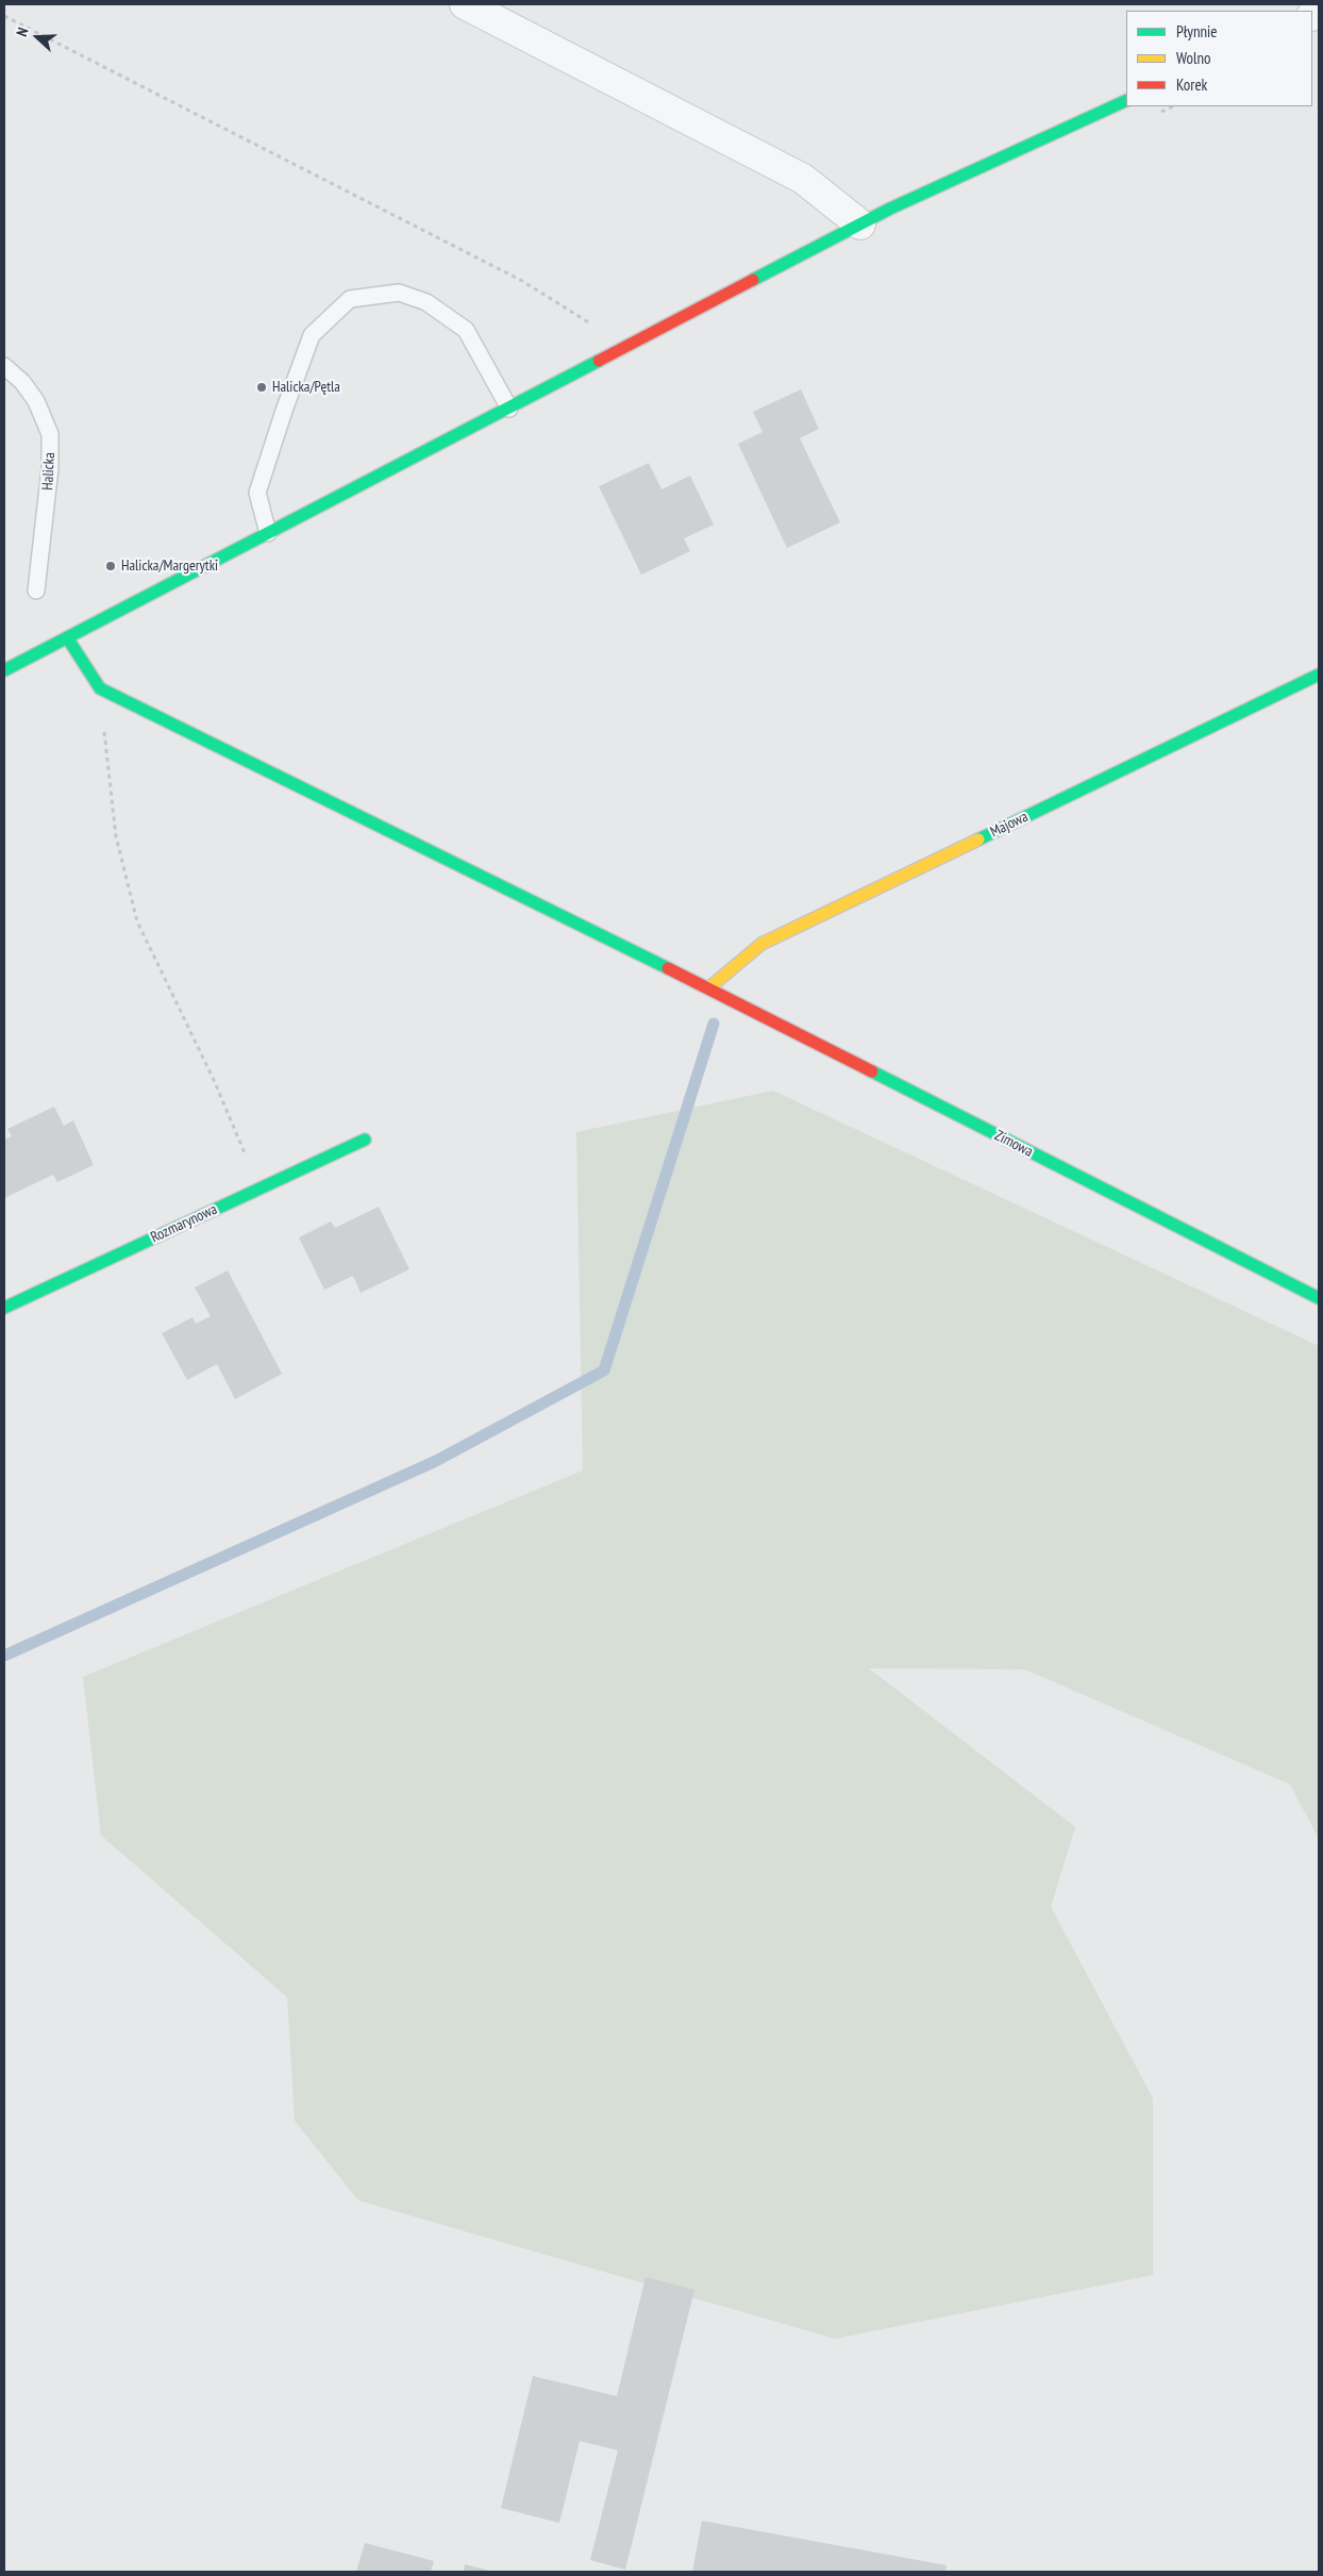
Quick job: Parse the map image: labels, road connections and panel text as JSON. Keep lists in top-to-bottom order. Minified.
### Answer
{"streets":{"street":["Majowa","Zimowa","Rozmarynowa"],"lane":["Halicka"]},"crossings":[["Majowa","Zimowa"]],"places":["Halicka/Pętla","Halicka/Margerytki"],"legend":["Płynnie","Wolno","Korek"],"north":"left"}
